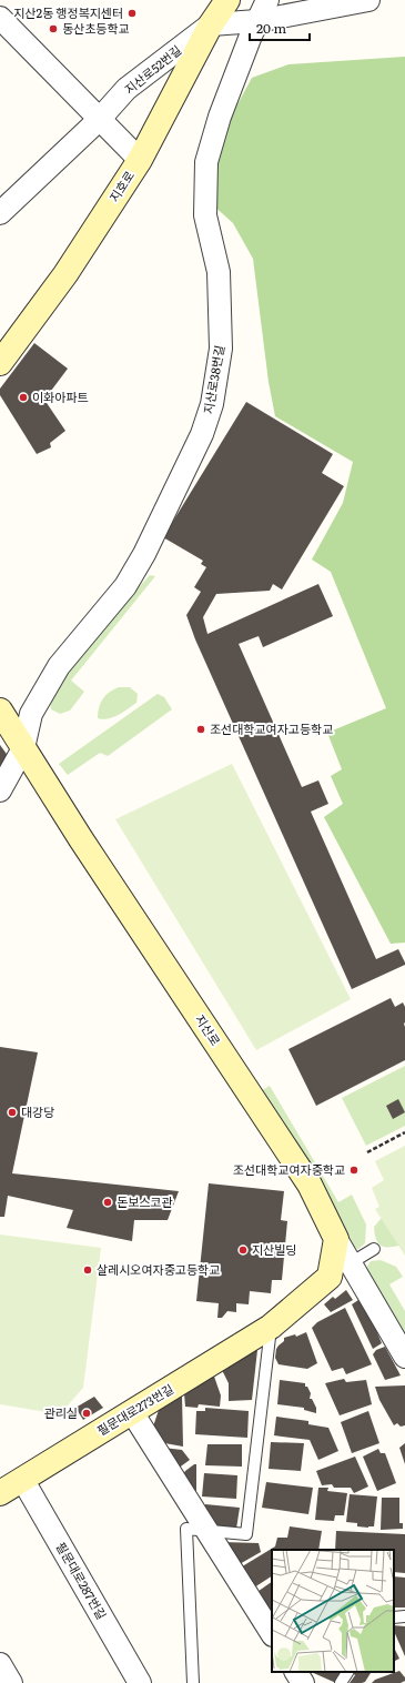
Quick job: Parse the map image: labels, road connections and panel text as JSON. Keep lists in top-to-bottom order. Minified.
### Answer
{"streets":{"street":["지산로52번길","지호로","지산로38번길","지산로","필문대로273번길","필문대로287번길"]},"crossings":[["지산로52번길","지호로"],["지산로38번길","지산로"],["필문대로273번길","필문대로287번길"]],"places":["지산2동 행정복지센터","동산초등학교","이화아파트","조선대학교여자고등학교","대강당","조선대학교여자중학교","돈보스코관","지산빌딩","살레시오여자중고등학교","관리실"],"scale_bar":"20 m"}
